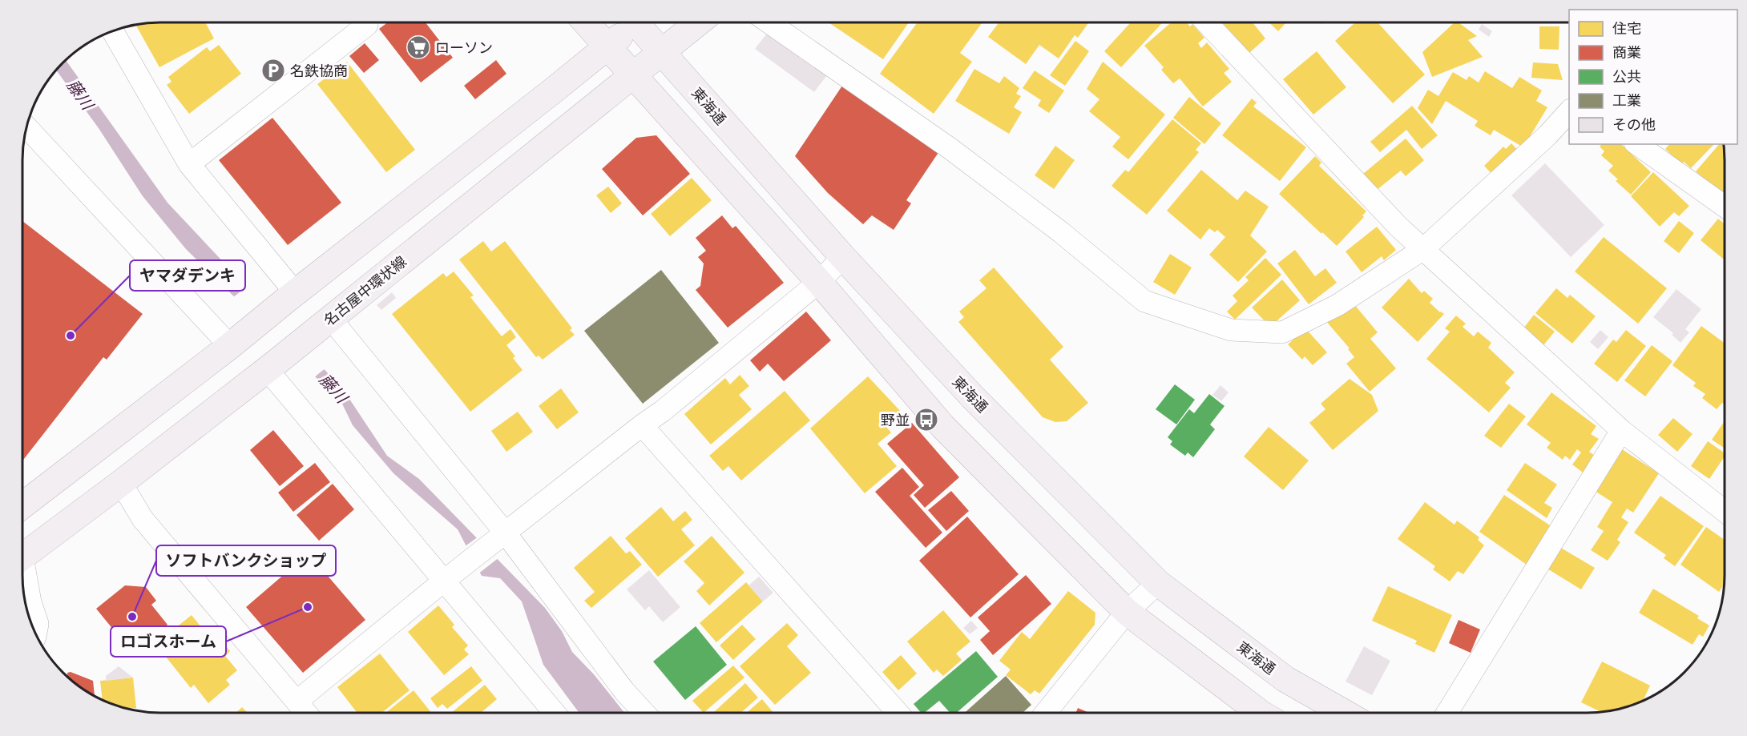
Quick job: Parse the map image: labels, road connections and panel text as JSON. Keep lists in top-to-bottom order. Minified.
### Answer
{"streets":{"main road":["東海通","名古屋中環状線"]},"crossings":[["東海通","名古屋中環状線"]],"water":["藤川"],"places":{"supermarket":["ローソン"],"parking":["名鉄協商"],"other":["ヤマダデンキ","ロゴスホーム","ソフトバンクショップ"],"bus stop":["野並"]},"legend":["住宅","商業","公共","工業","その他"]}
